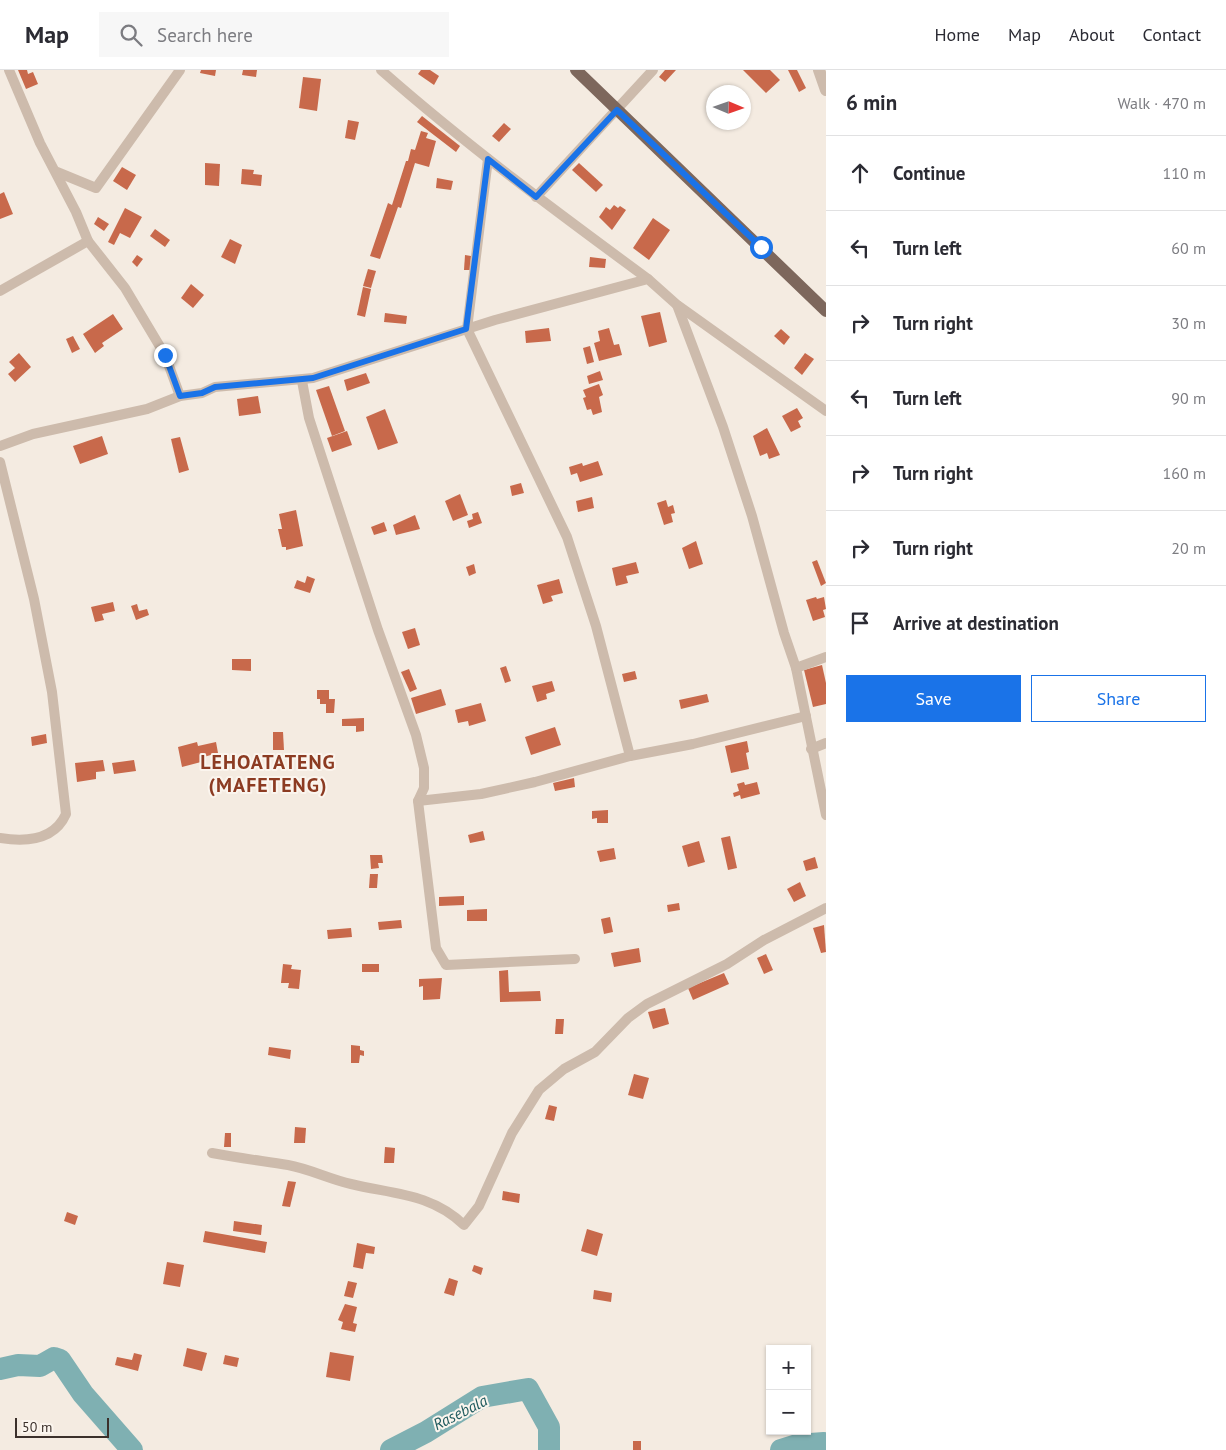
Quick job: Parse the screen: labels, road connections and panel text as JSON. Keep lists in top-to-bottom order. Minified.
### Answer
{"districts":["LEHOATATENG (MAFETENG)"],"water":["Rasebala"],"scale_bar":"50 m","north":"right","page":{"header":"Map","search":"Search here","nav":["Home","Map","About","Contact"],"heading":["6 min","Walk · 470 m"],"list":[["Continue","110 m"],["Turn left","60 m"],["Turn right","30 m"],["Turn left","90 m"],["Turn right","160 m"],["Turn right","20 m"],"Arrive at destination"],"buttons":["Save","Share"],"map_buttons":["+","−"],"scale":"50 m"}}
